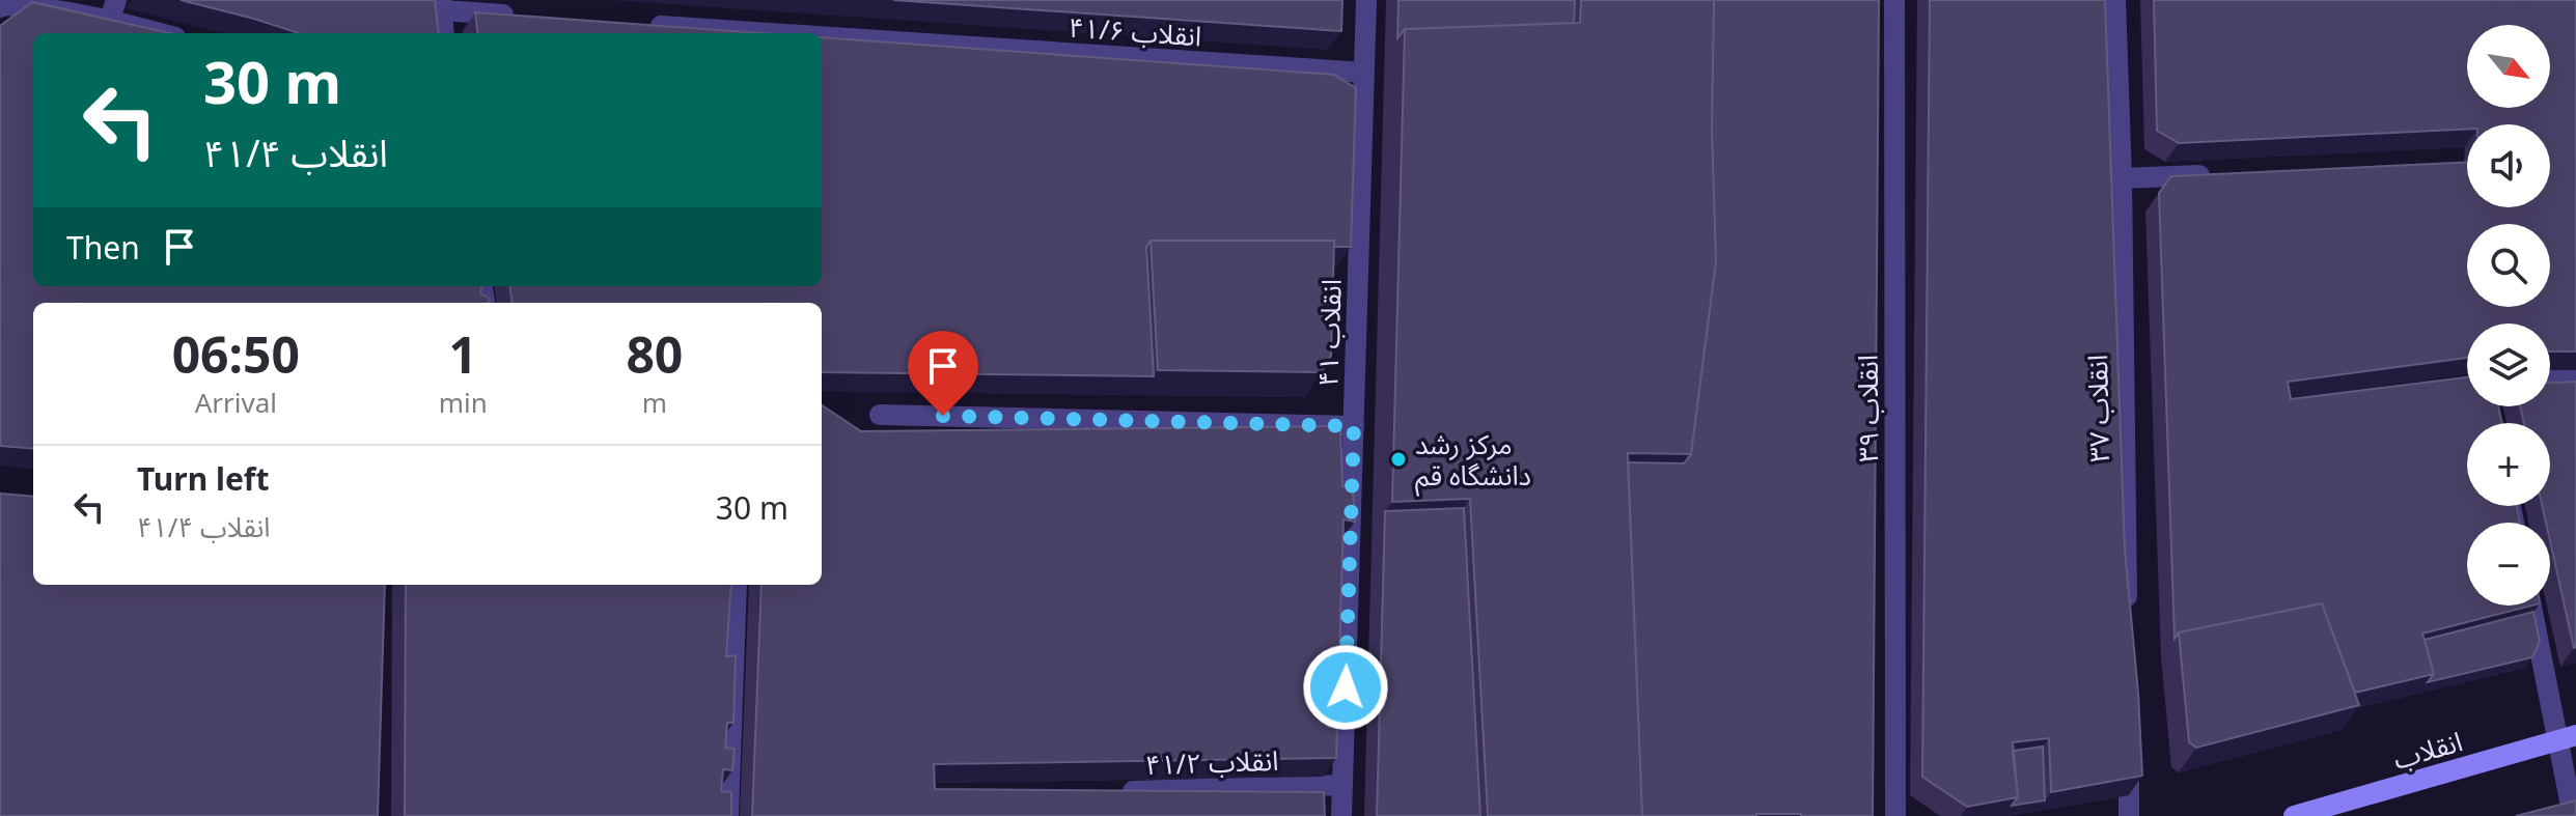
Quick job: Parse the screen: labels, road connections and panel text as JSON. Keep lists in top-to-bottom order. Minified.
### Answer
{"streets":{"main road":["انقلاب"],"street":["انقلاب ۴۱/۶","انقلاب ۴۱","انقلاب ۳۹","انقلاب ۳۷","انقلاب ۴۱/۲"]},"crossings":[["انقلاب ۴۱/۶","انقلاب ۴۱"],["انقلاب ۴۱","انقلاب ۴۱/۲"]],"places":["مرکز رشد دانشگاه قم"],"north":"bottom right","page":{"map_buttons":["+","−"],"turn":["30 m","انقلاب ۴۱/۴"],"then":"Then","eta":["06:50","Arrival","1","min","80","m"],"list":[{"name":"Turn left","note":"انقلاب ۴۱/۴","value":"30 m"}]}}
